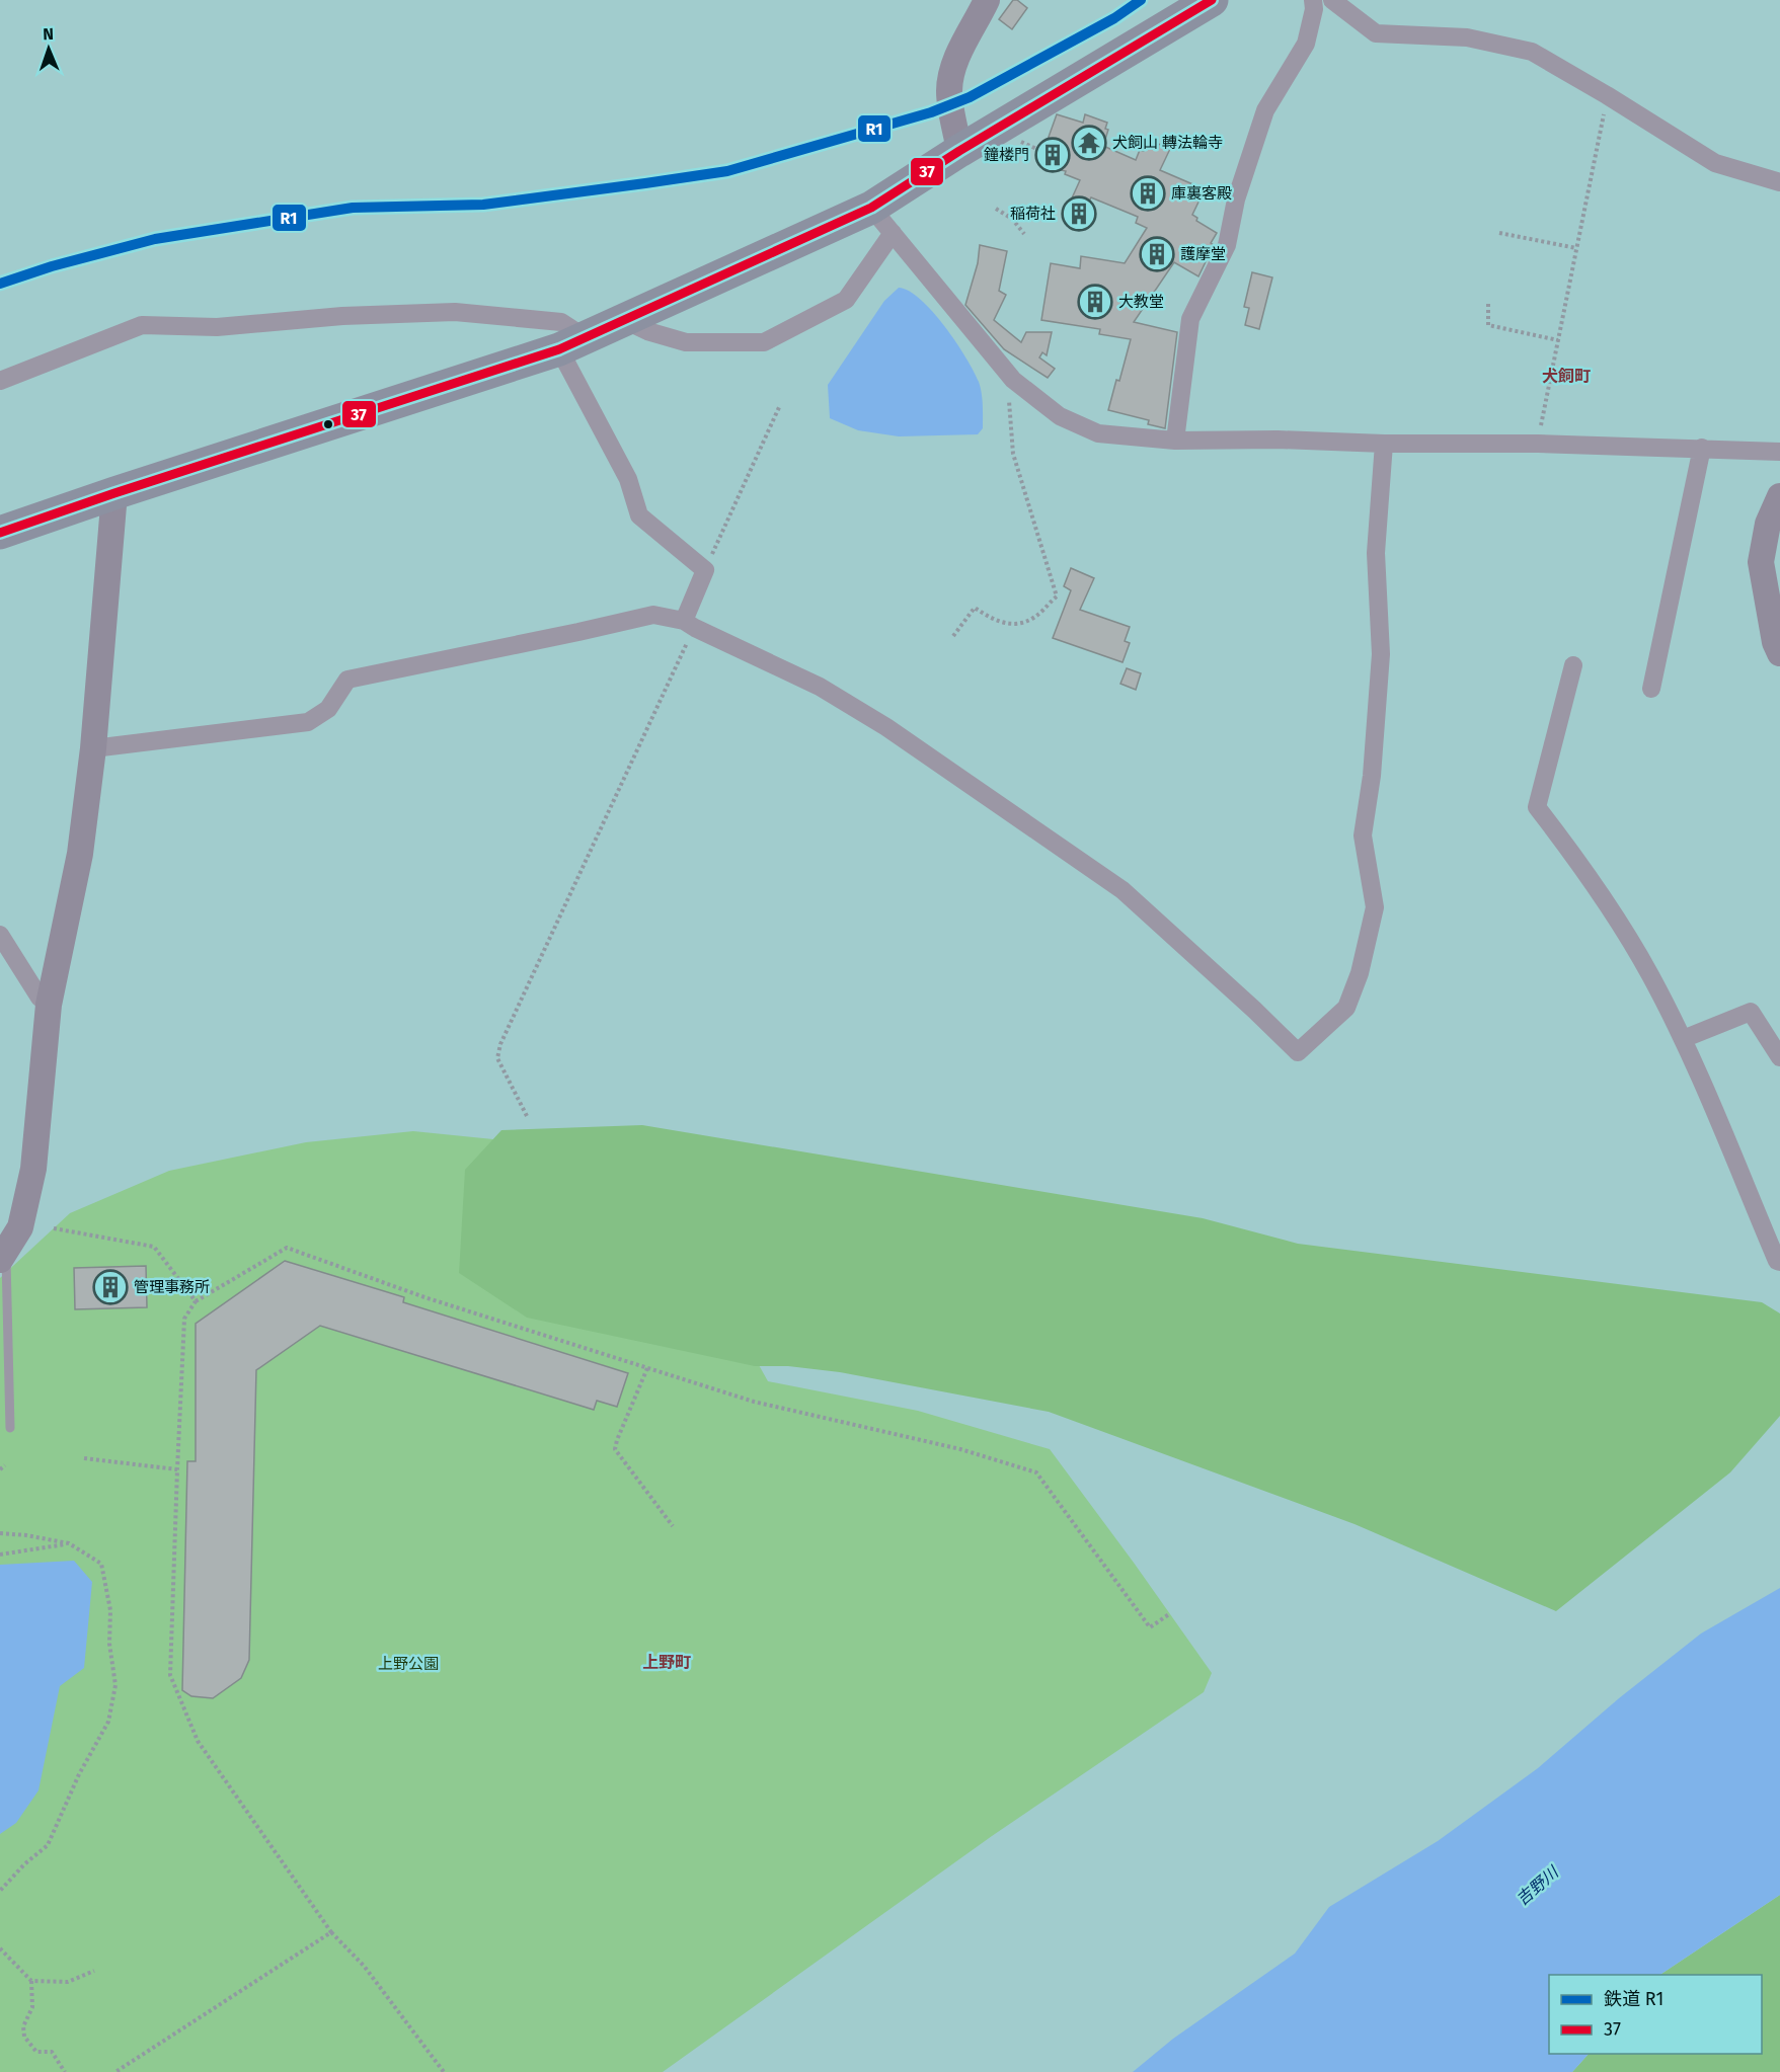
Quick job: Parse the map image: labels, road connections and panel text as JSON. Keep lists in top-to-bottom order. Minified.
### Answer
{"districts":["犬飼町","上野町"],"water":["吉野川"],"parks":["上野公園"],"places":{"temple":["犬飼山 轉法輪寺"],"building":["鐘楼門","庫裏客殿","稲荷社","護摩堂","大教堂","管理事務所"]},"lines":["rail line R1","transit line 37"],"legend":["鉄道 R1","37"],"north":"top"}
